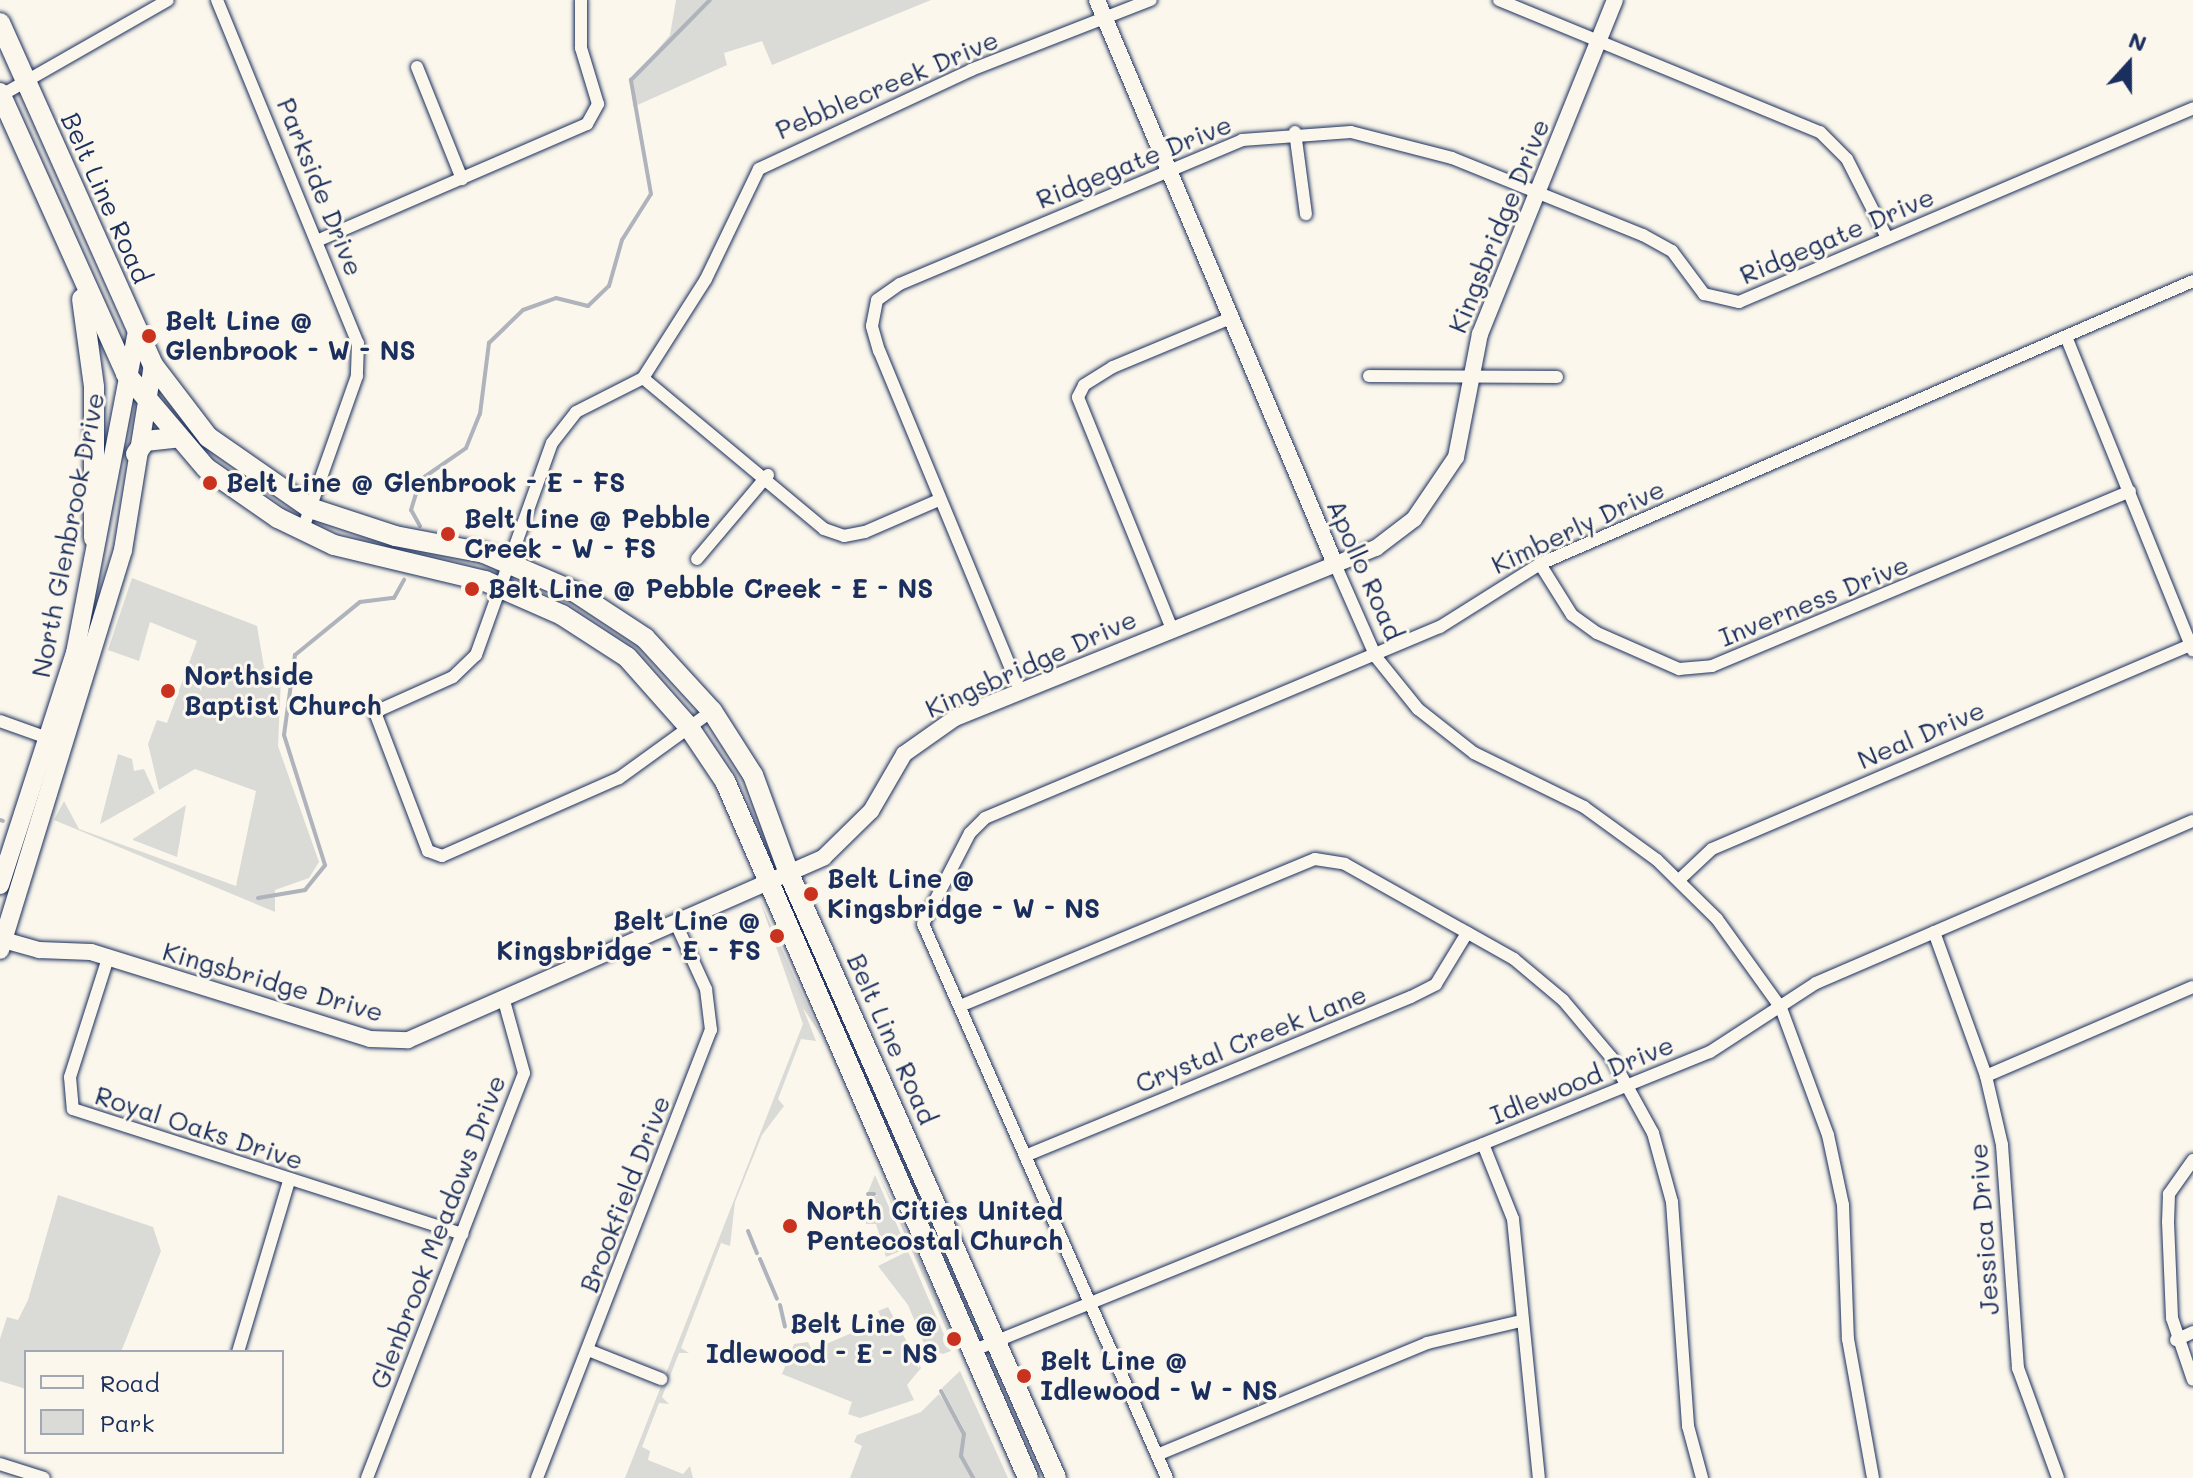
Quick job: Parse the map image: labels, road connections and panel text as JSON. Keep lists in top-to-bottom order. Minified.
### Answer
{"streets":{"main road":["Belt Line Road","North Glenbrook Drive"],"street":["Pebblecreek Drive","Ridgegate Drive","Parkside Drive","Kingsbridge Drive","Kimberly Drive","Apollo Road","Inverness Drive","Neal Drive","Crystal Creek Lane","Idlewood Drive","Royal Oaks Drive","Brookfield Drive","Jessica Drive","Glenbrook Meadows Drive"]},"crossings":[["Pebblecreek Drive","Belt Line Road"],["Pebblecreek Drive","Apollo Road"],["Ridgegate Drive","Kingsbridge Drive"],["Ridgegate Drive","Apollo Road"],["Parkside Drive","Belt Line Road"],["Belt Line Road","Kingsbridge Drive"],["Belt Line Road","North Glenbrook Drive"],["Belt Line Road","Idlewood Drive"],["Kingsbridge Drive","North Glenbrook Drive"],["Kingsbridge Drive","Apollo Road"],["Kingsbridge Drive","Royal Oaks Drive"],["Kingsbridge Drive","Brookfield Drive"],["Kingsbridge Drive","Glenbrook Meadows Drive"],["Kimberly Drive","Apollo Road"],["Kimberly Drive","Inverness Drive"],["Apollo Road","Neal Drive"],["Apollo Road","Idlewood Drive"],["Idlewood Drive","Jessica Drive"],["Royal Oaks Drive","Glenbrook Meadows Drive"]],"places":["Belt Line @ Glenbrook - W - NS","Belt Line @ Glenbrook - E - FS","Belt Line @ Pebble Creek - W - FS","Belt Line @ Pebble Creek - E - NS","Northside Baptist Church","Belt Line @ Kingsbridge - W - NS","Belt Line @ Kingsbridge - E - FS","North Cities United Pentecostal Church","Belt Line @ Idlewood - E - NS","Belt Line @ Idlewood - W - NS"],"legend":["Road","Park"],"north":"top"}
